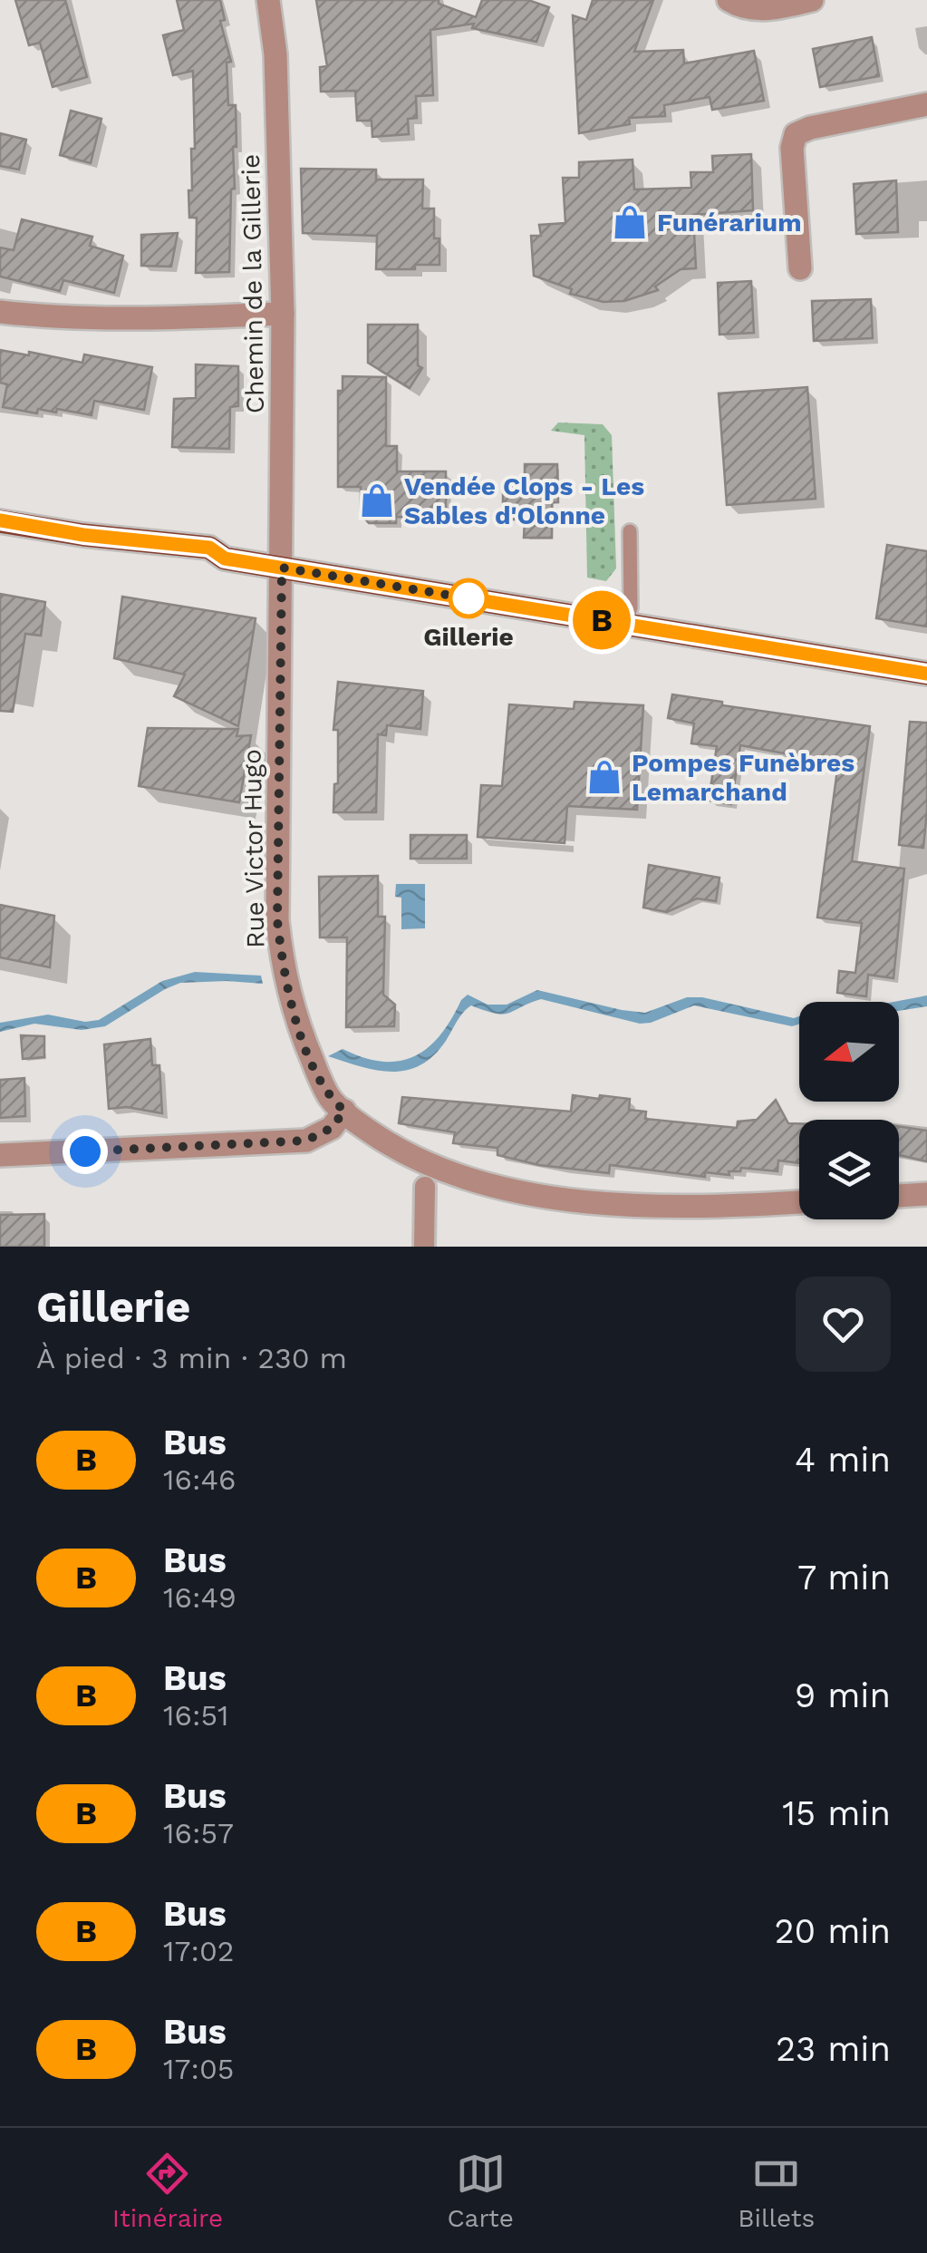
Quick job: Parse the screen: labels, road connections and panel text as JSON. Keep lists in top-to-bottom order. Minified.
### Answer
{"streets":{"street":["Chemin de la Gillerie","Rue Victor Hugo"]},"crossings":[["Chemin de la Gillerie","Rue Victor Hugo"]],"places":{"shop":["Funérarium","Vendée Clops - Les Sables d'Olonne","Pompes Funèbres Lemarchand"],"other":["Gillerie"]},"lines":["bus line B"],"north":"left","page":{"on_map":"B","heading":["Gillerie","À pied · 3 min · 230 m"],"list":[{"mark":"B","name":"Bus","note":"16:46","value":"4 min"},{"mark":"B","name":"Bus","note":"16:49","value":"7 min"},{"mark":"B","name":"Bus","note":"16:51","value":"9 min"},{"mark":"B","name":"Bus","note":"16:57","value":"15 min"},{"mark":"B","name":"Bus","note":"17:02","value":"20 min"},{"mark":"B","name":"Bus","note":"17:05","value":"23 min"}],"tabs":["Itinéraire","Carte","Billets"]}}
